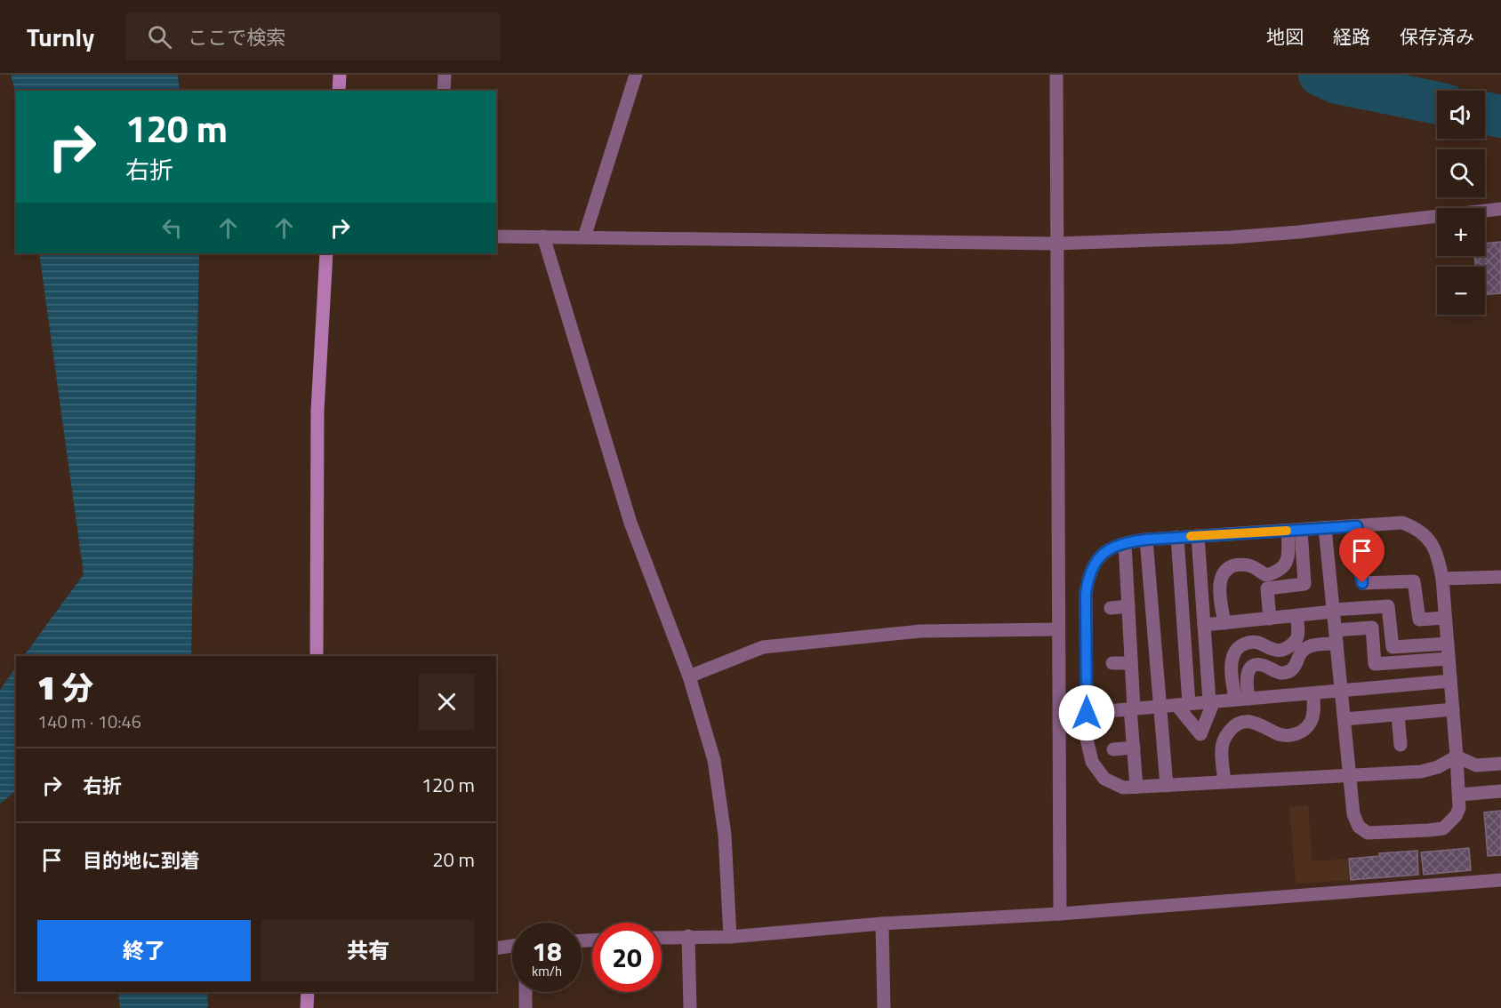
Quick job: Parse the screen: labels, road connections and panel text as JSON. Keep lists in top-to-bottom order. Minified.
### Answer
{"page":{"header":"Turnly","search":"ここで検索","nav":["地図","経路","保存済み"],"map_buttons":["+","−"],"turn":["120 m","右折"],"heading":["1 分","140 m · 10:46"],"list":[{"name":"右折","value":"120 m"},{"name":"目的地に到着","value":"20 m"}],"buttons":["終了","共有"],"speed":"18 km/h","limit":"20"}}
